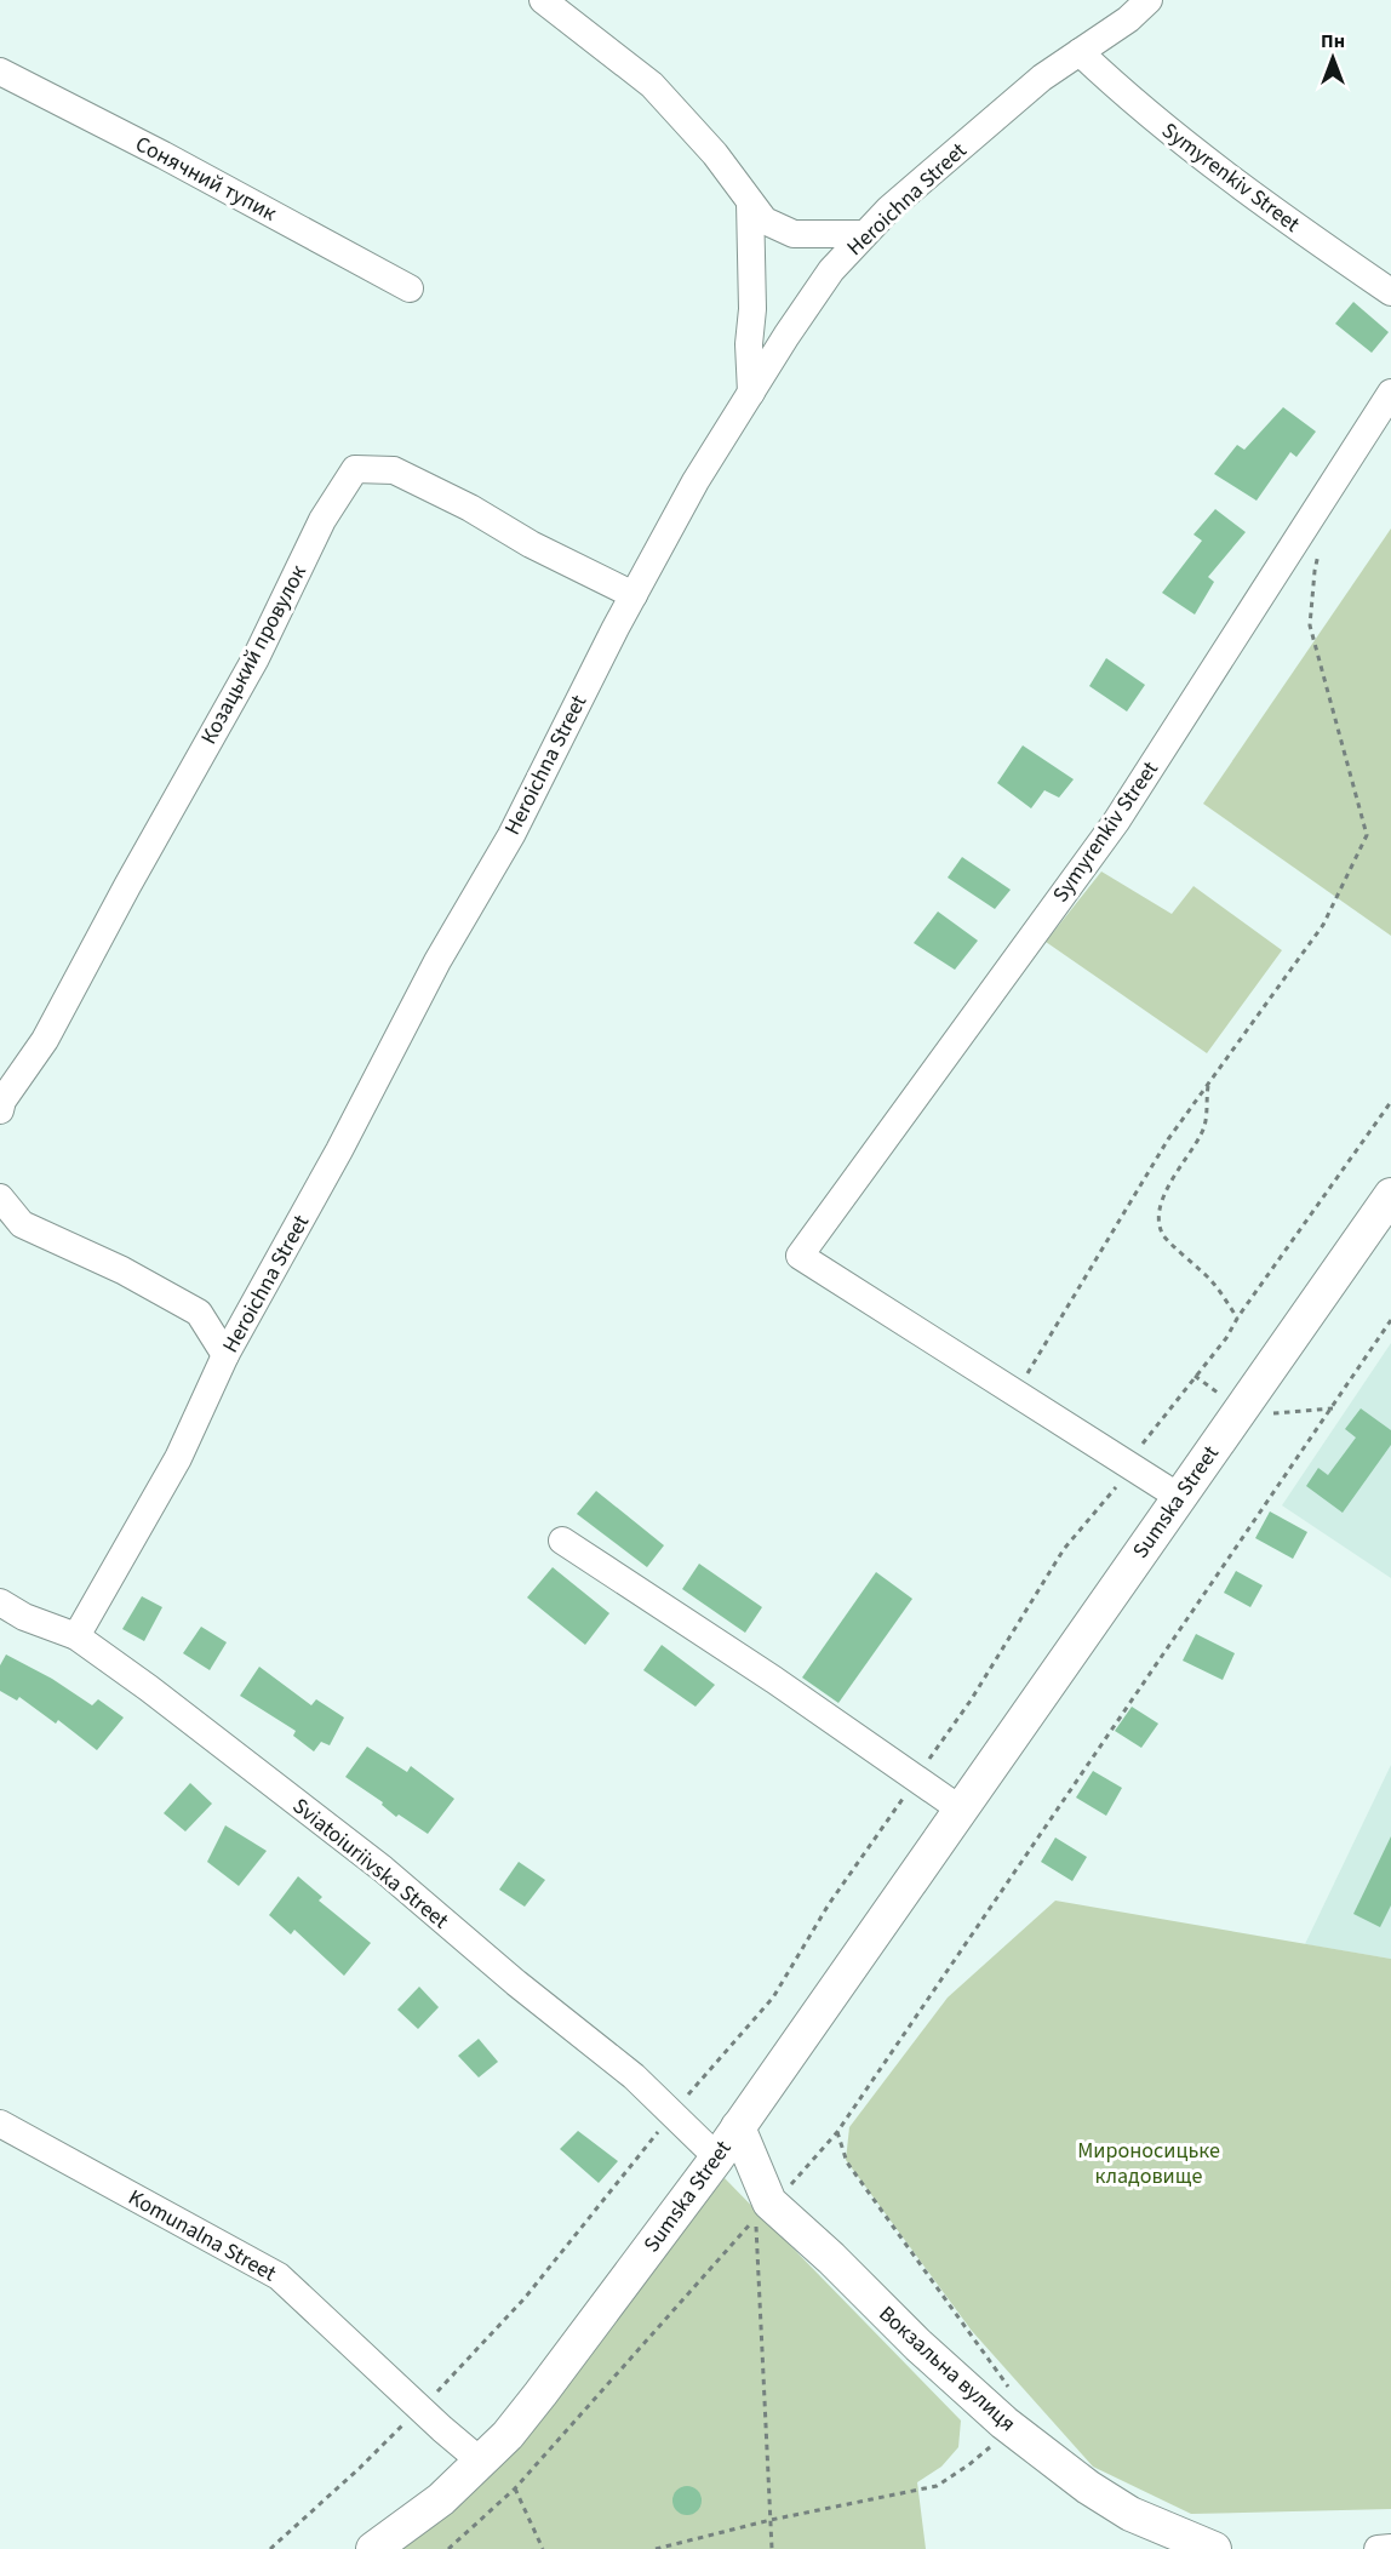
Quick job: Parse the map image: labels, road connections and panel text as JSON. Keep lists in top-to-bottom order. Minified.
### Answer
{"streets":{"main road":["Sumska Street","Вокзальна вулиця"],"street":["Symyrenkiv Street","Сонячний тупик","Heroichna Street","Козацький провулок","Sviatoiuriivska Street","Komunalna Street"]},"crossings":[["Symyrenkiv Street","Heroichna Street"],["Heroichna Street","Козацький провулок"],["Heroichna Street","Sviatoiuriivska Street"],["Sumska Street","Sviatoiuriivska Street"],["Sumska Street","Komunalna Street"],["Sumska Street","Вокзальна вулиця"]],"parks":["Мироносицьке кладовище"],"north":"top"}
